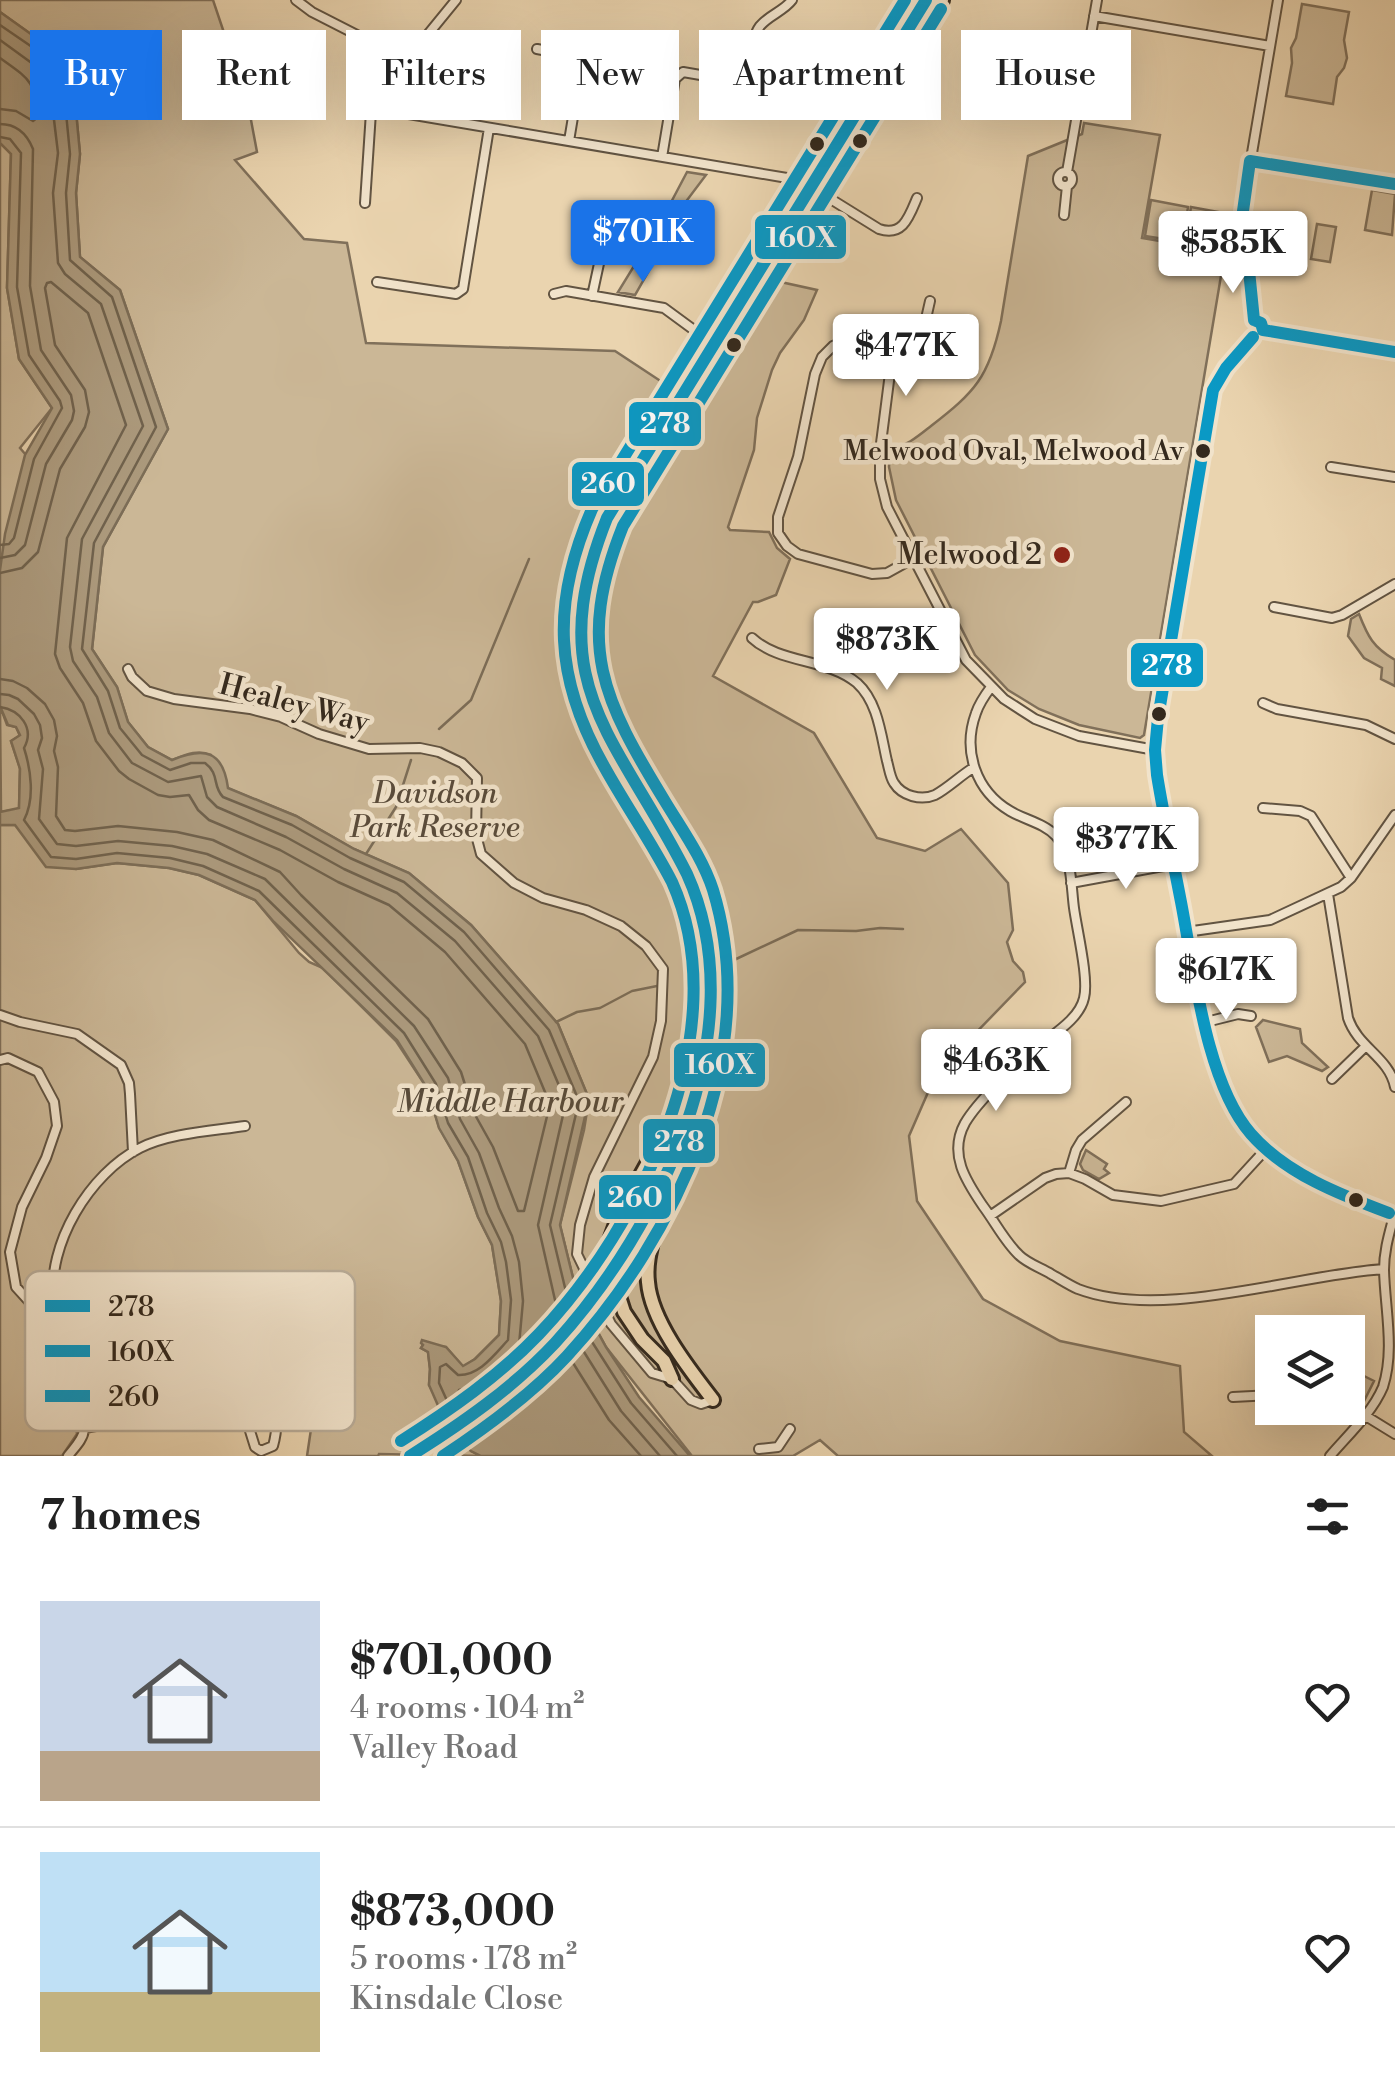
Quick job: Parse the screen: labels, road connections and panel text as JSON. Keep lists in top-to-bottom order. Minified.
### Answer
{"streets":{"street":["Healey Way"]},"water":["Middle Harbour"],"parks":["Davidson Park Reserve"],"places":["Melwood Oval, Melwood Av","Melwood 2"],"lines":["transit line 278","transit line 260","transit line 160X"],"legend":["278","160X","260"],"page":{"chip":["Buy","Rent","Filters","New","Apartment","House"],"price":["$701K","$585K","$477K","$873K","$377K","$617K","$463K"],"heading":"7 homes","list":[{"name":"$701,000","note":"4 rooms · 104 m² · Valley Road"},{"name":"$873,000","note":"5 rooms · 178 m² · Kinsdale Close"}]}}
